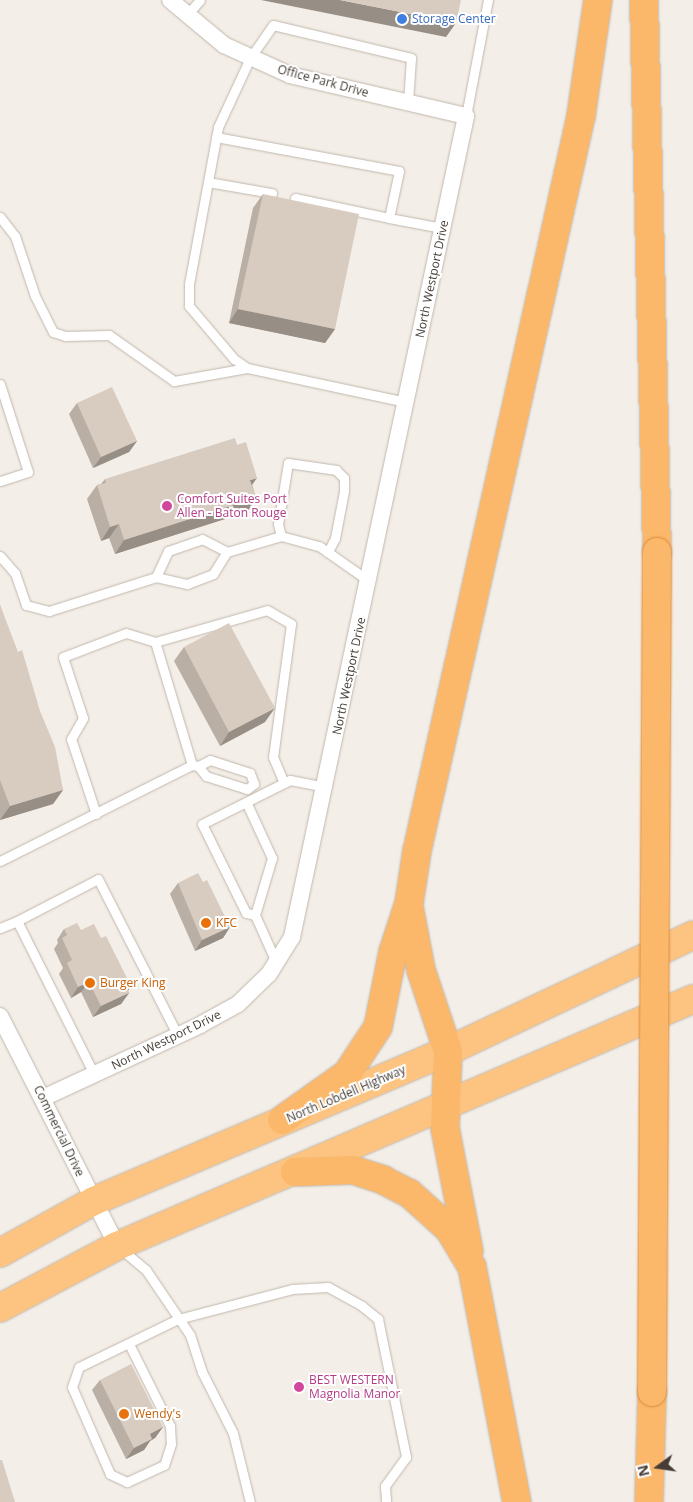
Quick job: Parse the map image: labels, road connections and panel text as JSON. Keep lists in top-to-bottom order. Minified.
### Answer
{"streets":{"highway":["North Lobdell Highway"],"street":["Office Park Drive","North Westport Drive","Commercial Drive"]},"crossings":[["Office Park Drive","North Westport Drive"],["North Westport Drive","Commercial Drive"],["North Lobdell Highway","Commercial Drive"]],"places":["Storage Center","Comfort Suites Port Allen - Baton Rouge","KFC","Burger King","BEST WESTERN Magnolia Manor","Wendy's"],"north":"left"}
